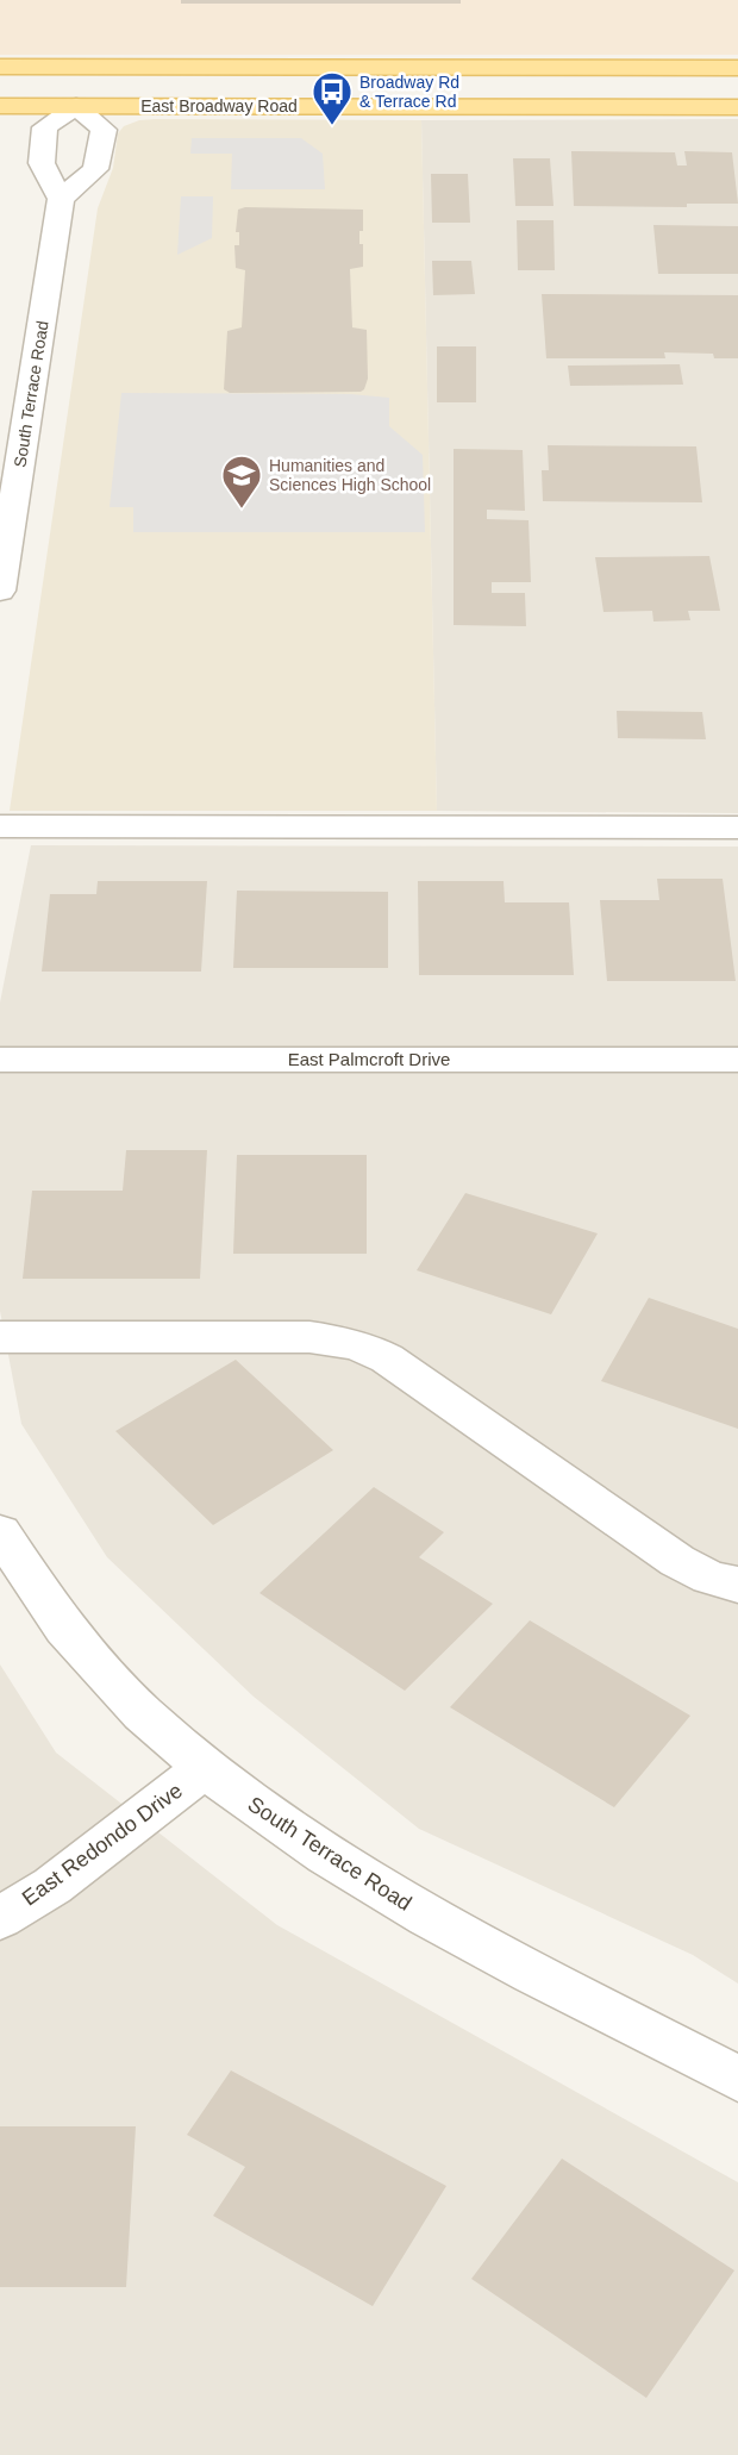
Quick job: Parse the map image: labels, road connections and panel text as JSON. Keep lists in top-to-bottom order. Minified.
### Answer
{"streets":{"main road":["East Broadway Road"],"street":["South Terrace Road","East Palmcroft Drive","East Redondo Drive"]},"crossings":[["South Terrace Road","East Redondo Drive"]],"places":{"bus stop":["Broadway Rd & Terrace Rd"],"school or university":["Humanities and Sciences High School"]}}
